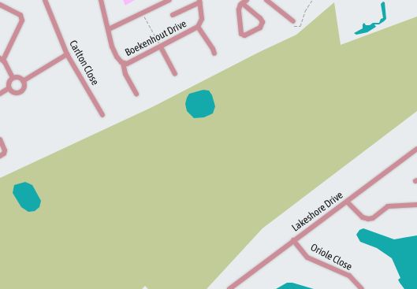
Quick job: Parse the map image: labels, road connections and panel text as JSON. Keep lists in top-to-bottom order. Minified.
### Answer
{"streets":{"street":["Boekenhout Drive","Carlton Close","Lakeshore Drive","Oriole Close"]},"crossings":[["Lakeshore Drive","Oriole Close"]]}
